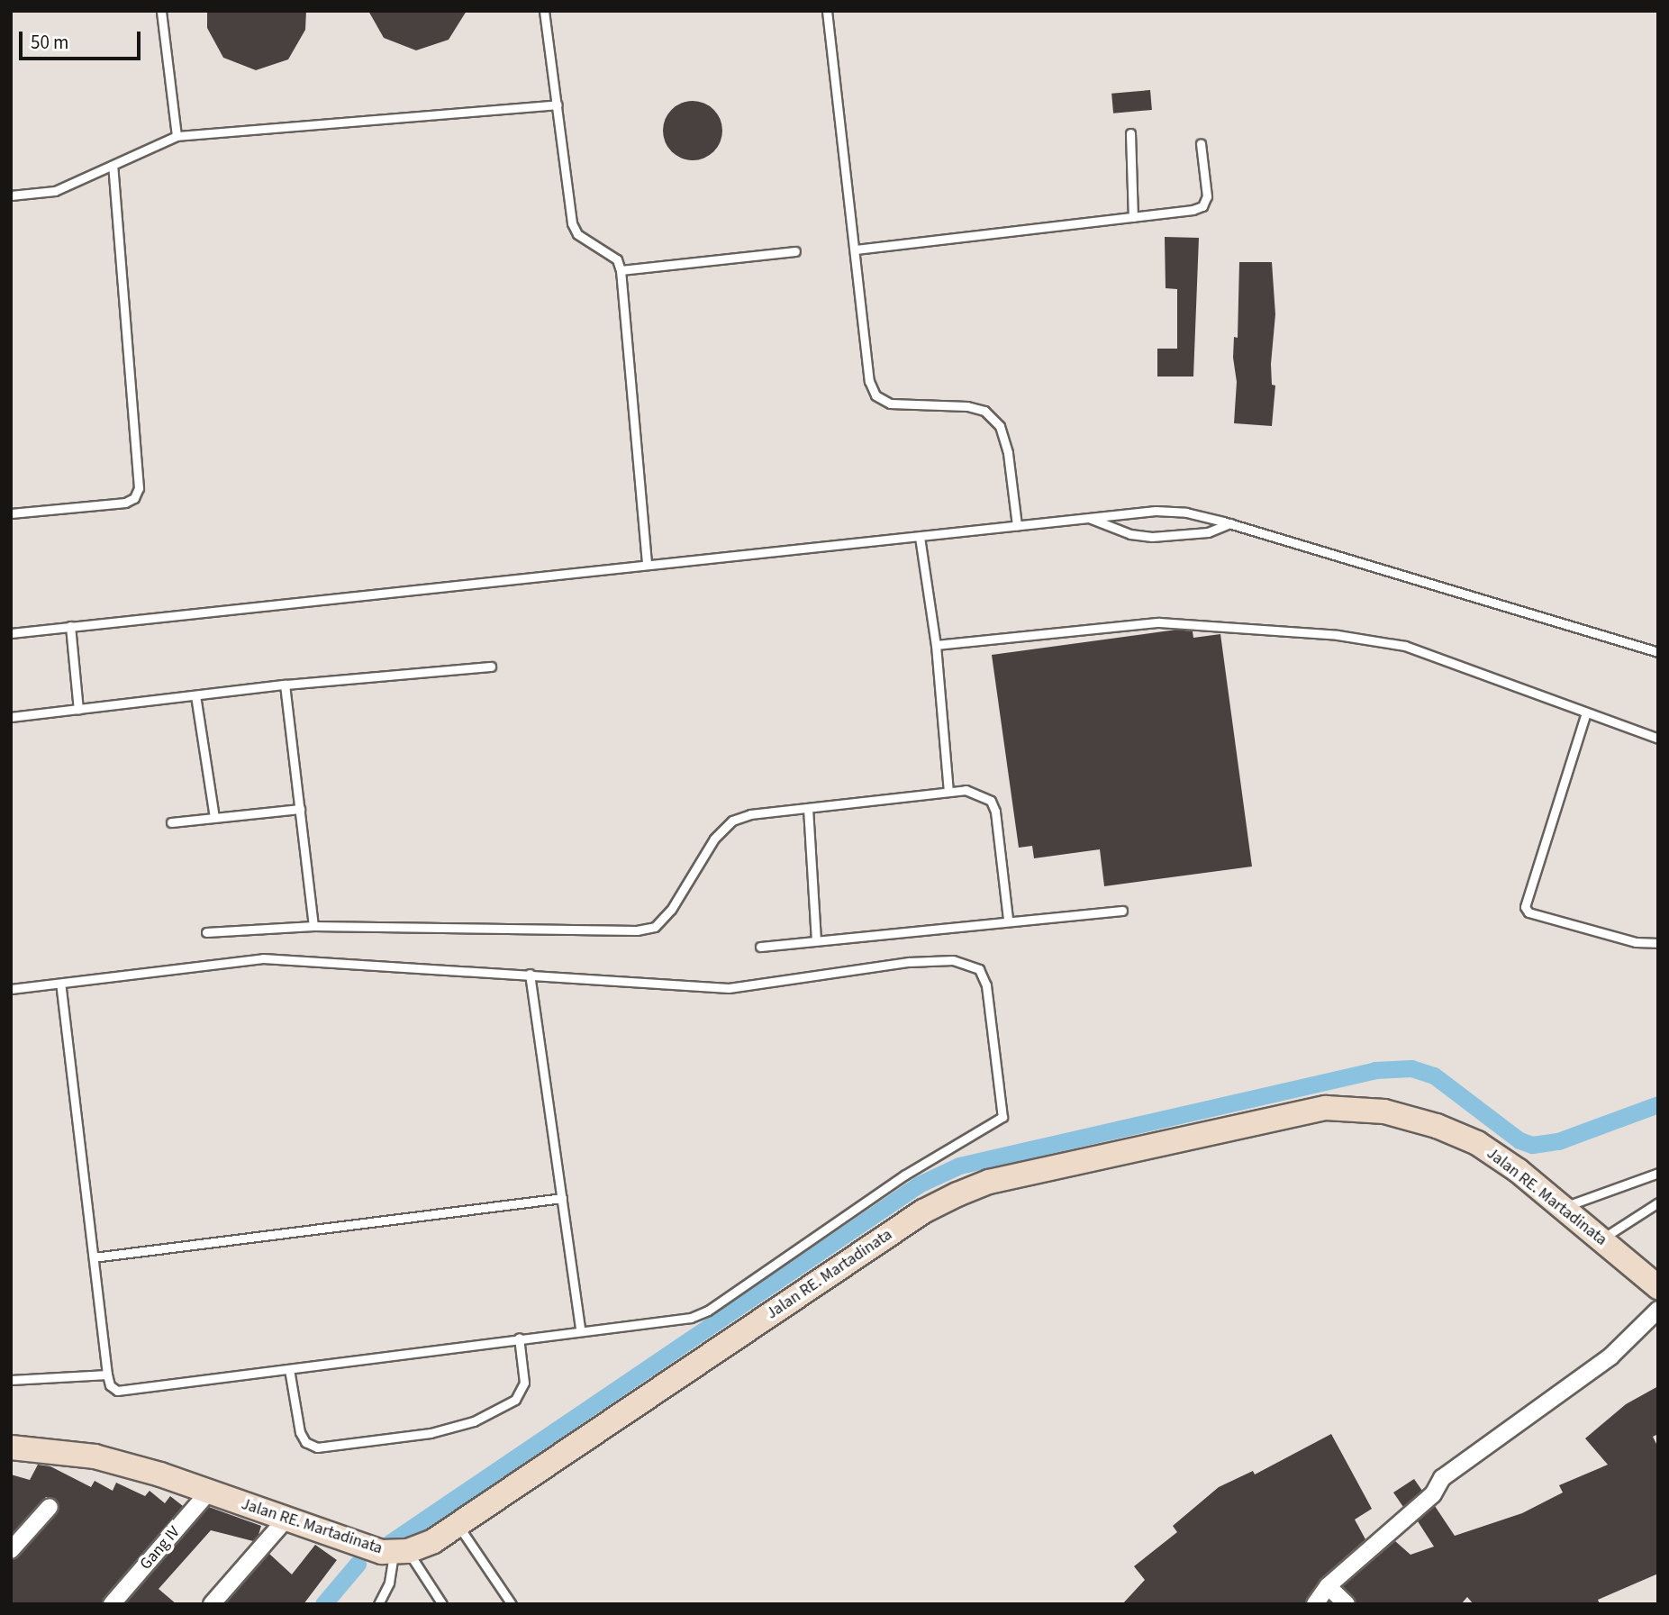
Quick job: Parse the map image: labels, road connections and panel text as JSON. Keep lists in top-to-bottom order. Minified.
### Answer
{"streets":{"main road":["Jalan RE. Martadinata"],"street":["Gang IV"]},"crossings":[["Jalan RE. Martadinata","Gang IV"]],"scale_bar":"50 m"}
